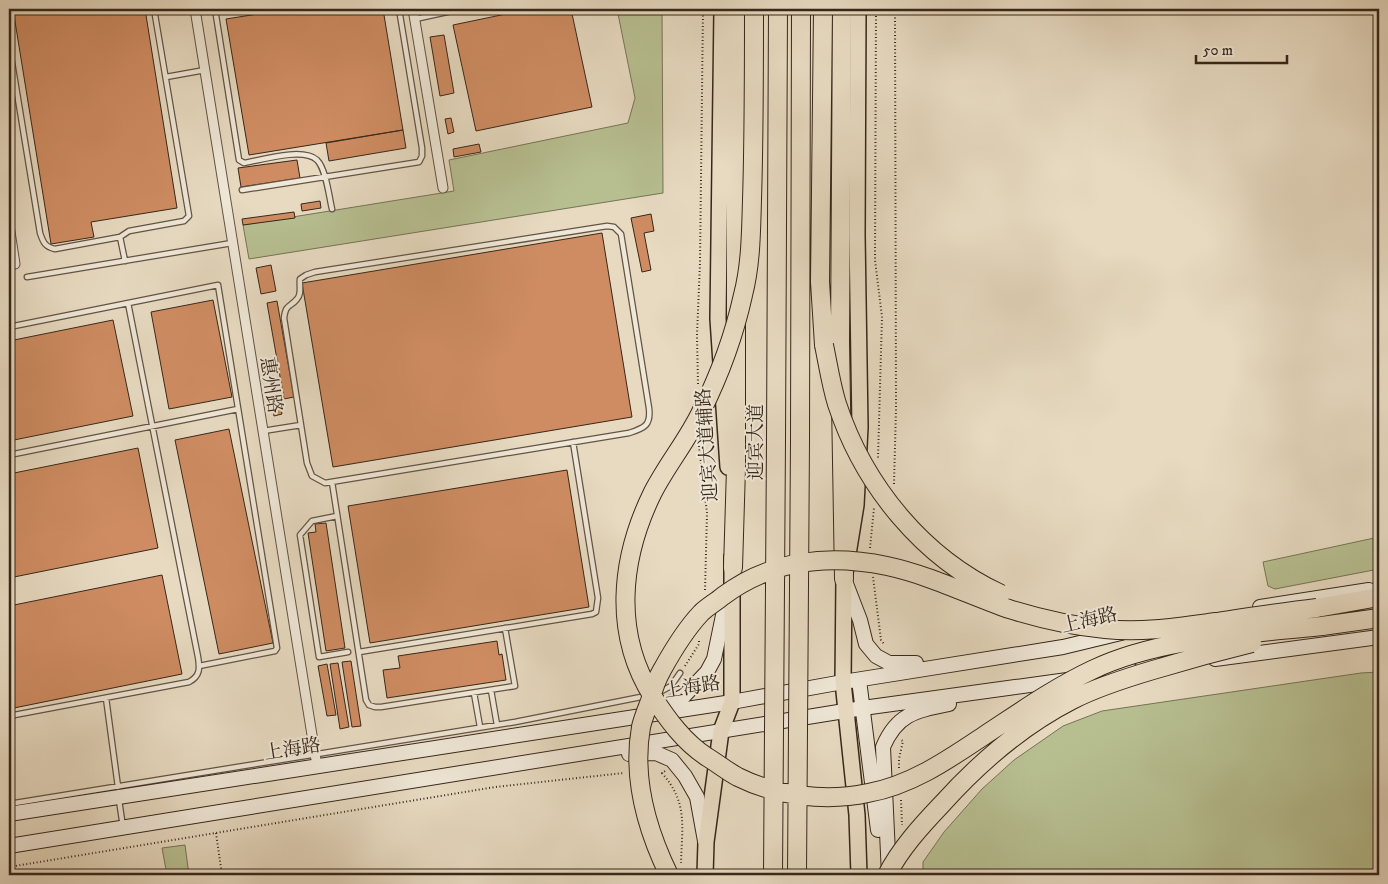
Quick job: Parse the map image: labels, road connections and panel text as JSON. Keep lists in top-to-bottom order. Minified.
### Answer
{"streets":{"highway":["迎宾大道"],"main road":["迎宾大道辅路","上海路"],"street":["惠州路"]},"crossings":[["惠州路","上海路"],["迎宾大道辅路","上海路"]],"scale_bar":"50 m"}
